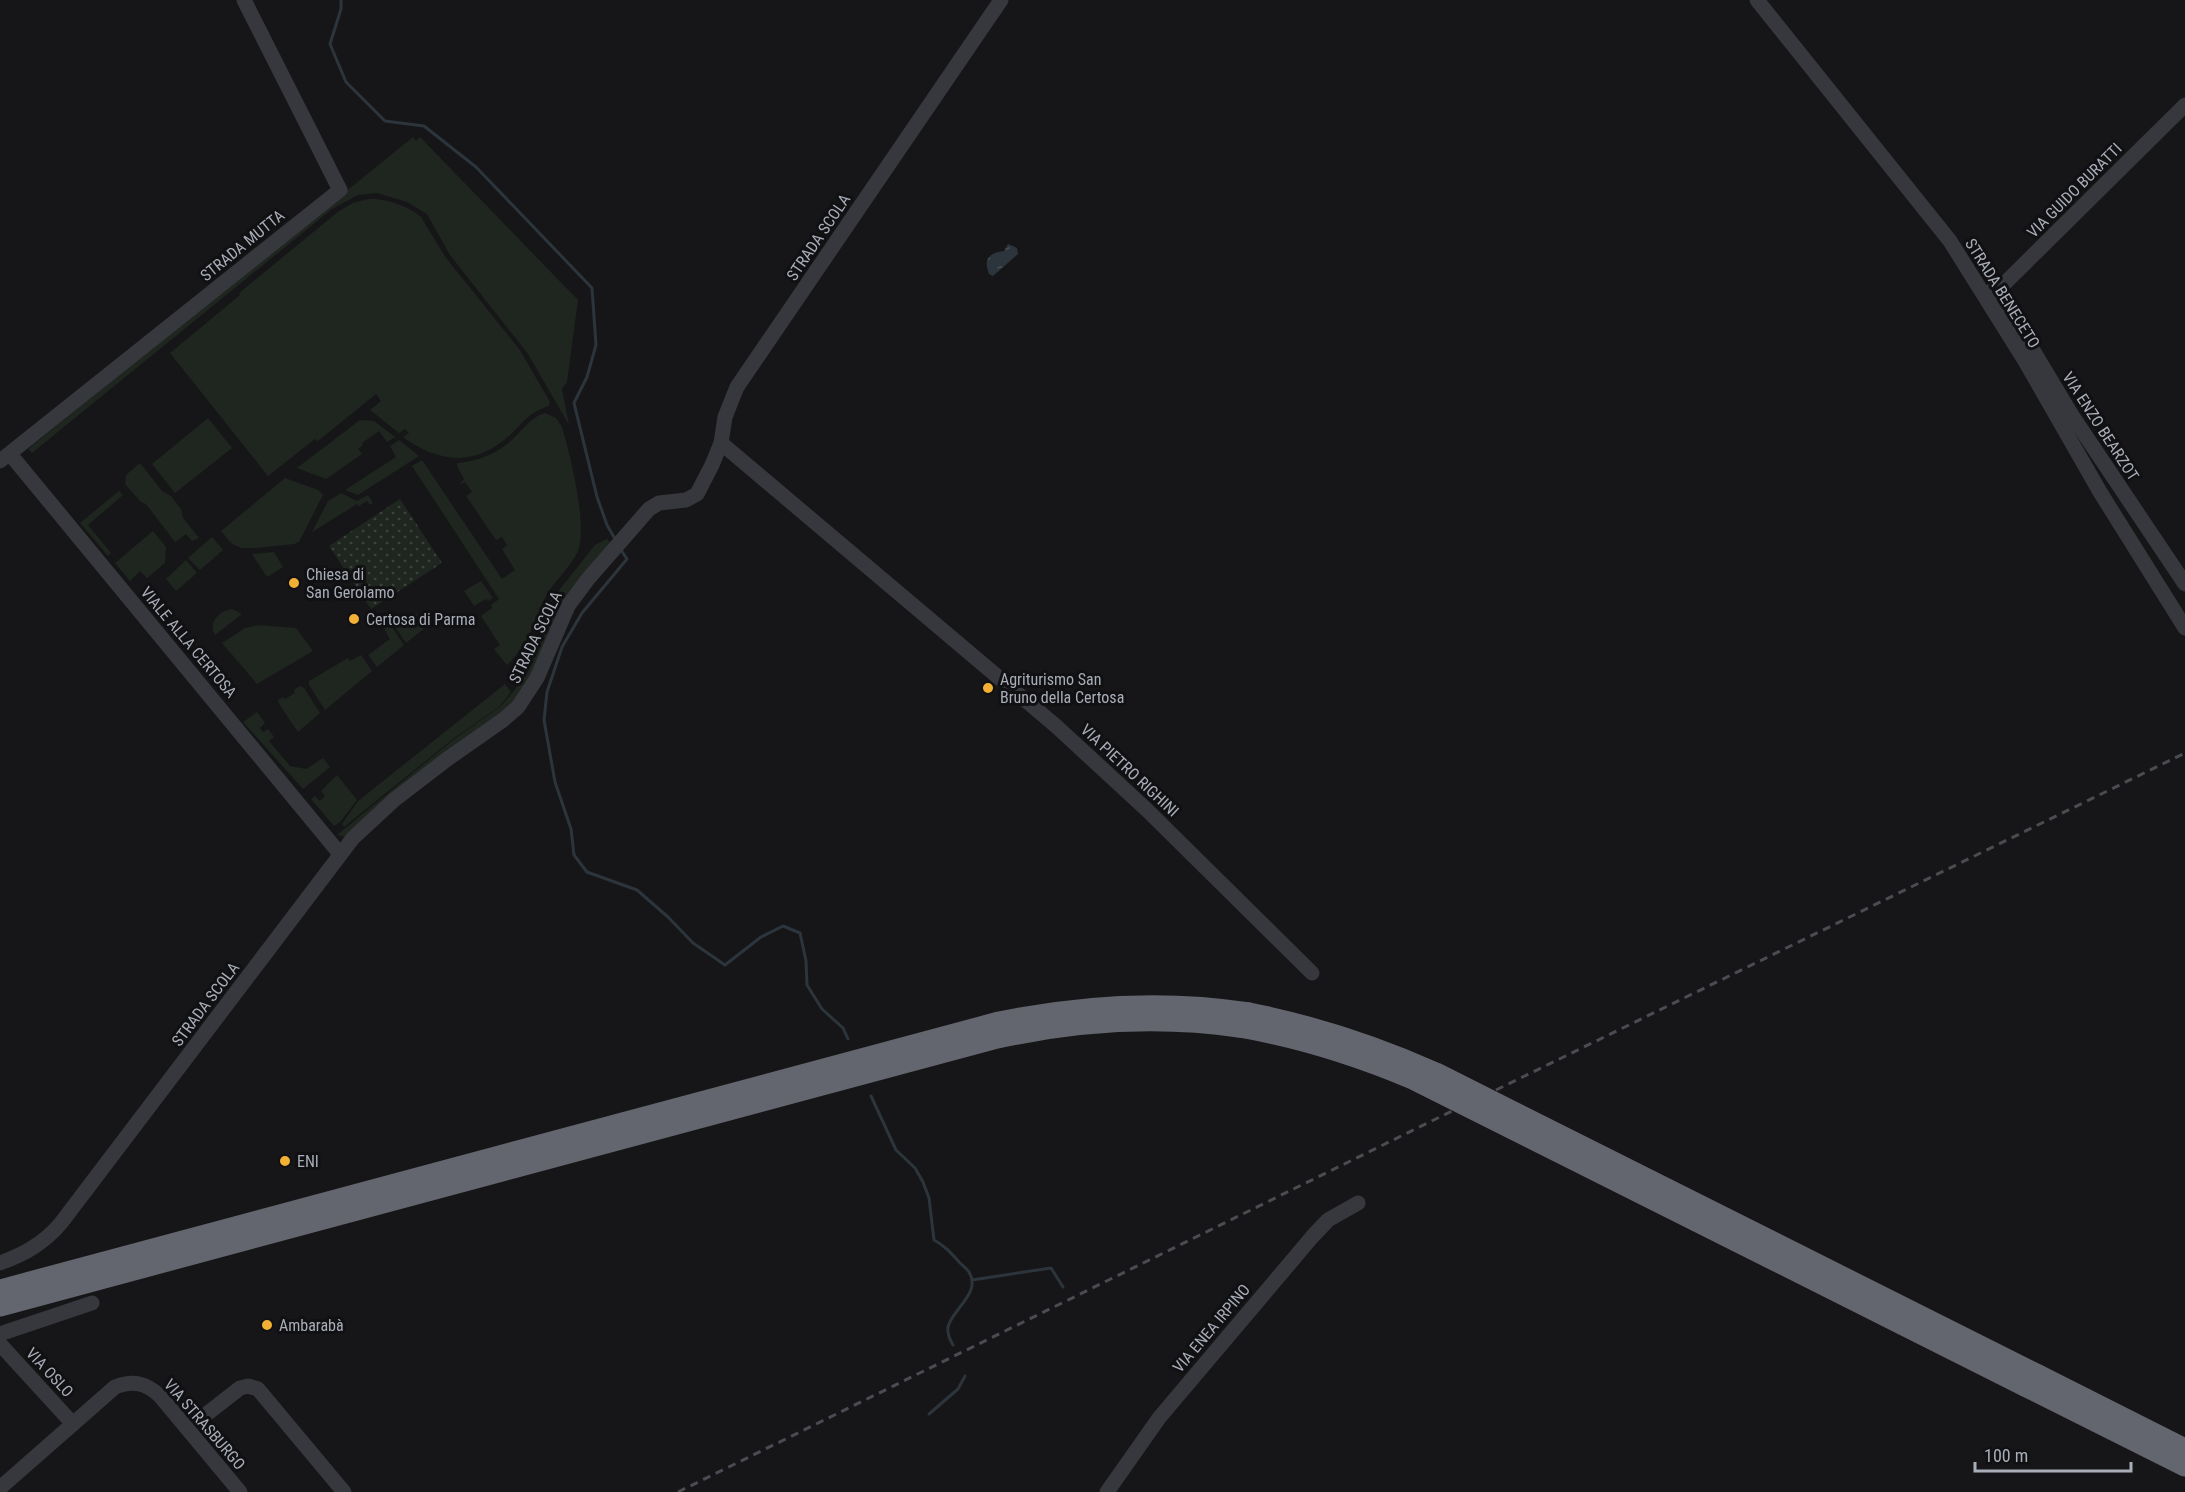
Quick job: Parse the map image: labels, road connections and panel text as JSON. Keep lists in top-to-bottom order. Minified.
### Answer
{"streets":{"street":["VIA GUIDO BURATTI","STRADA SCOLA","STRADA MUTTA","STRADA BENECETO","VIA ENZO BEARZOT","VIALE ALLA CERTOSA","VIA PIETRO RIGHINI","VIA ENEA IRPINO","VIA OSLO","VIA STRASBURGO"]},"crossings":[["VIA GUIDO BURATTI","STRADA BENECETO"],["VIA GUIDO BURATTI","VIA ENZO BEARZOT"],["STRADA SCOLA","VIALE ALLA CERTOSA"],["STRADA SCOLA","VIA PIETRO RIGHINI"],["STRADA MUTTA","VIALE ALLA CERTOSA"],["STRADA BENECETO","VIA ENZO BEARZOT"],["VIA OSLO","VIA STRASBURGO"]],"places":["Chiesa di San Gerolamo","Certosa di Parma","Agriturismo San Bruno della Certosa","ENI","Ambarabà"],"scale_bar":"100 m"}
